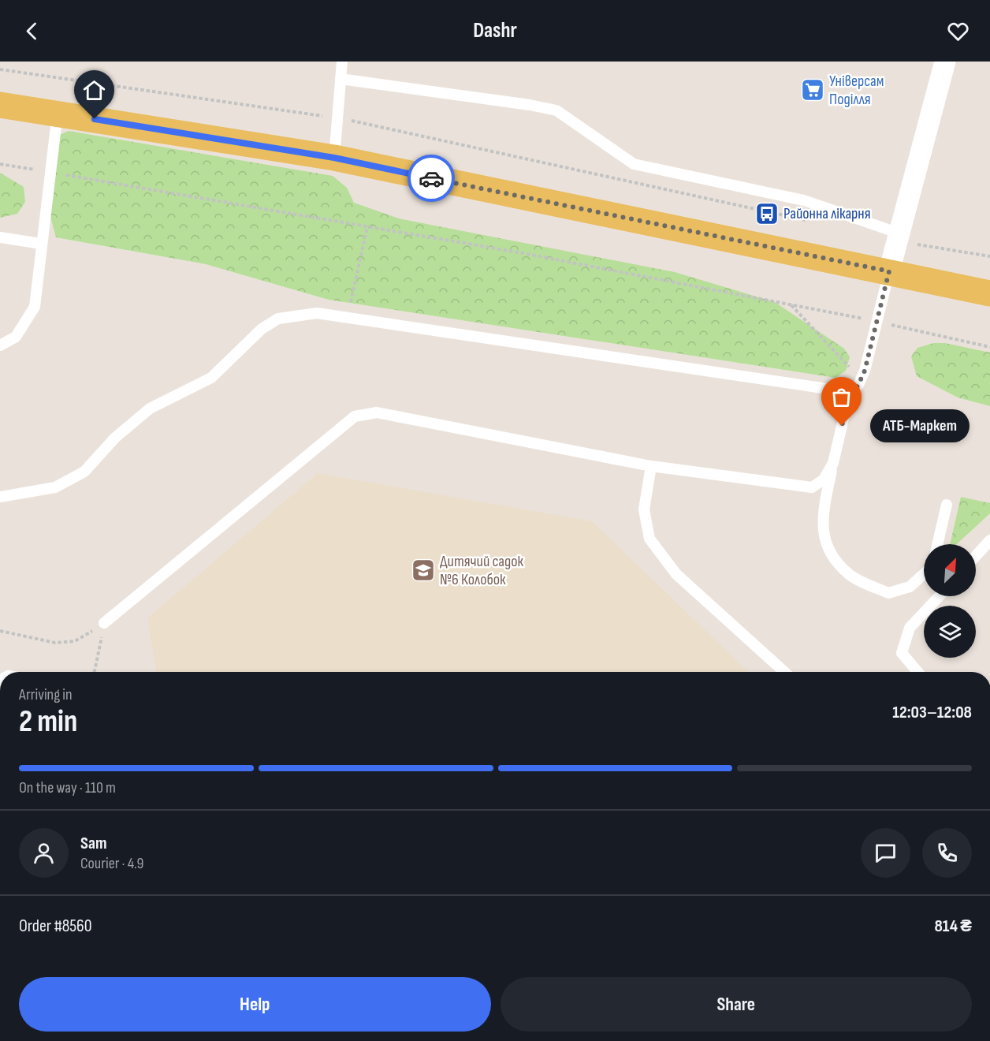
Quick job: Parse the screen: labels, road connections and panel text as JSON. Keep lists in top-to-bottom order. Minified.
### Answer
{"places":{"supermarket":["Універсам Поділля"],"bus stop":["Районна лікарня"],"other":["АТБ-Маркет"],"school or university":["Дитячий садок №6 Колобок"]},"north":"top right","page":{"header":"Dashr","bubble":"АТБ-Маркет","heading":["2 min","Arriving in","12:03–12:08"],"panel":["Sam","Courier · 4.9","Order #8560","814 ₴"],"bar":"On the way · 110 m","buttons":["Help","Share"]}}
